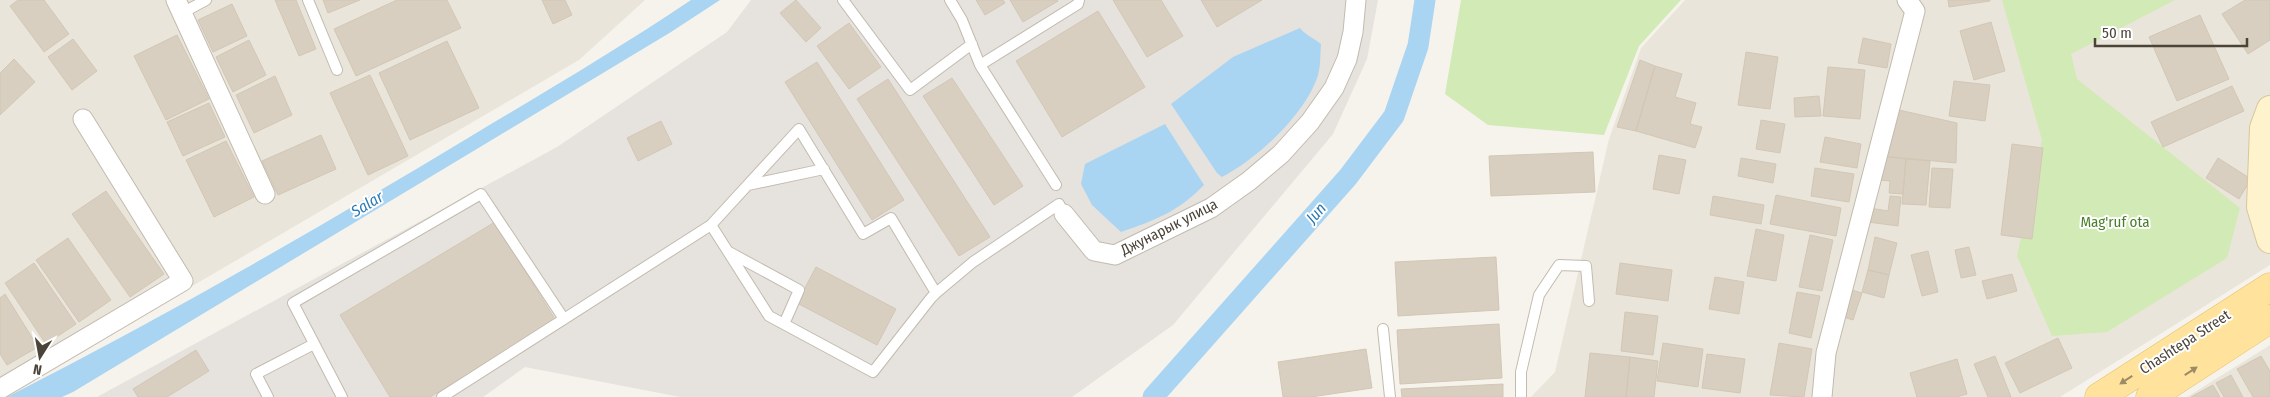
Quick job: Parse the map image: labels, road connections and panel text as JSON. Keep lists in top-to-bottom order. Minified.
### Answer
{"streets":{"main road":["Chashtepa Street"],"street":["Джунарык улица"]},"water":["Salar","Jun"],"parks":["Mag'ruf ota"],"scale_bar":"50 m","north":"bottom"}
